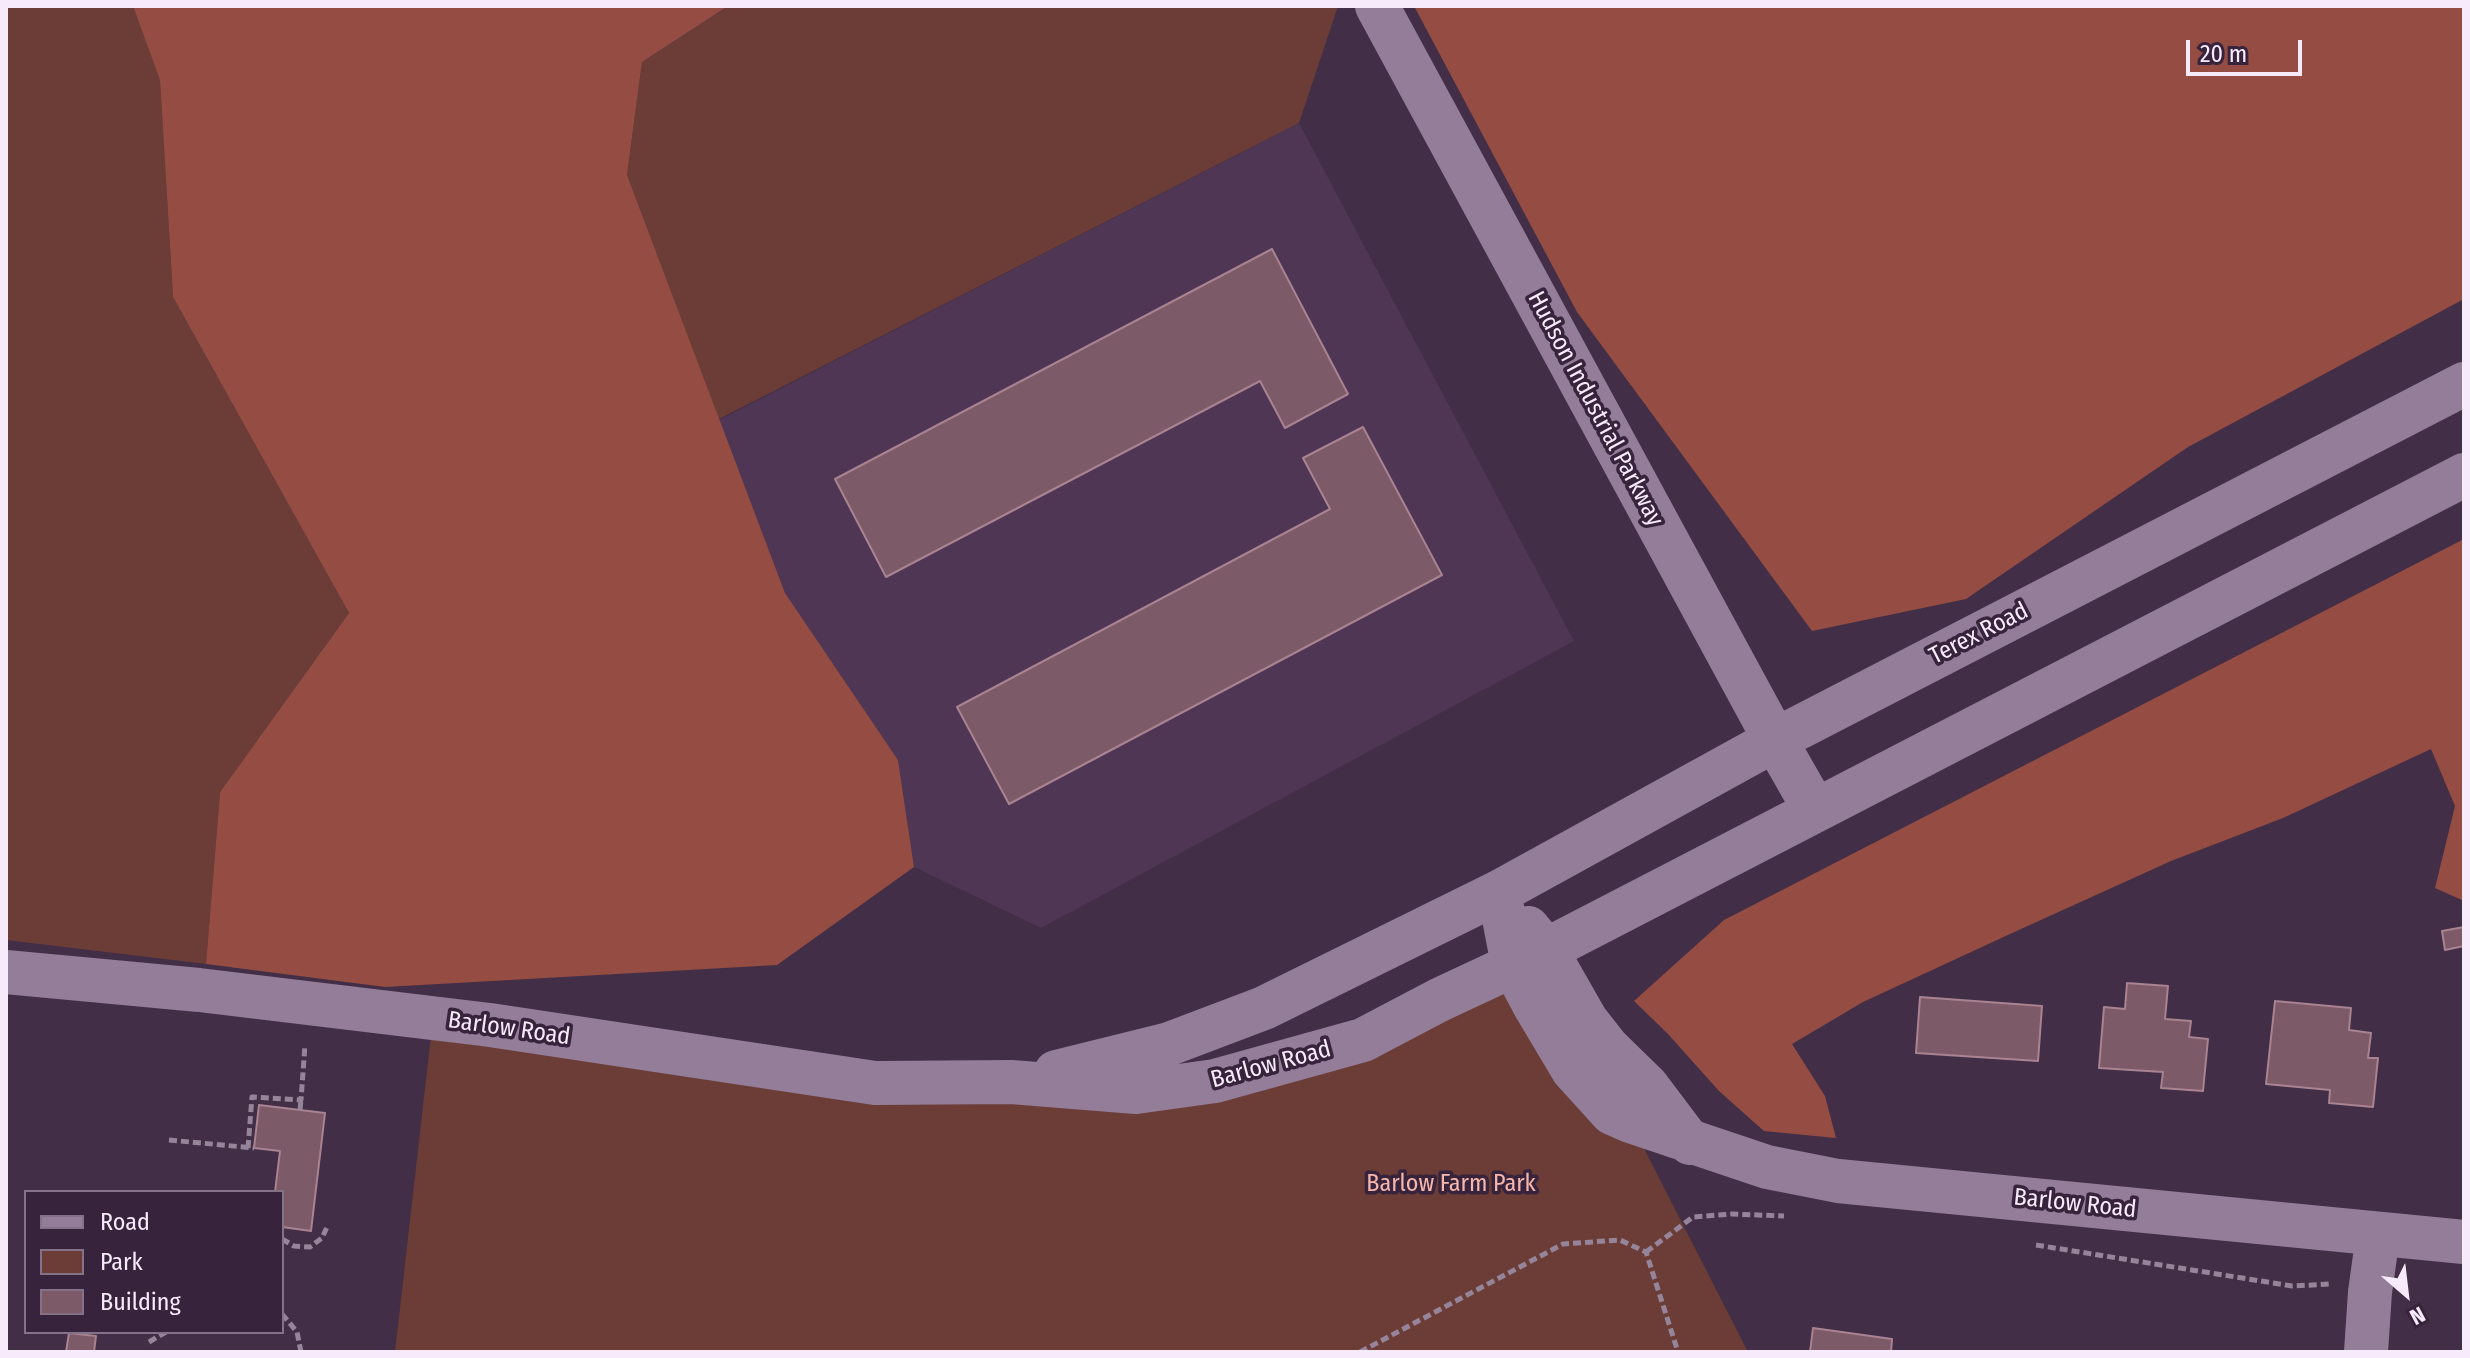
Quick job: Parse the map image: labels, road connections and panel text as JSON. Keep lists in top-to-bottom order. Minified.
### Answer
{"streets":{"street":["Hudson Industrial Parkway","Terex Road","Barlow Road"]},"crossings":[["Hudson Industrial Parkway","Terex Road"],["Terex Road","Barlow Road"]],"parks":["Barlow Farm Park"],"legend":["Road","Park","Building"],"scale_bar":"20 m","north":"bottom right"}
